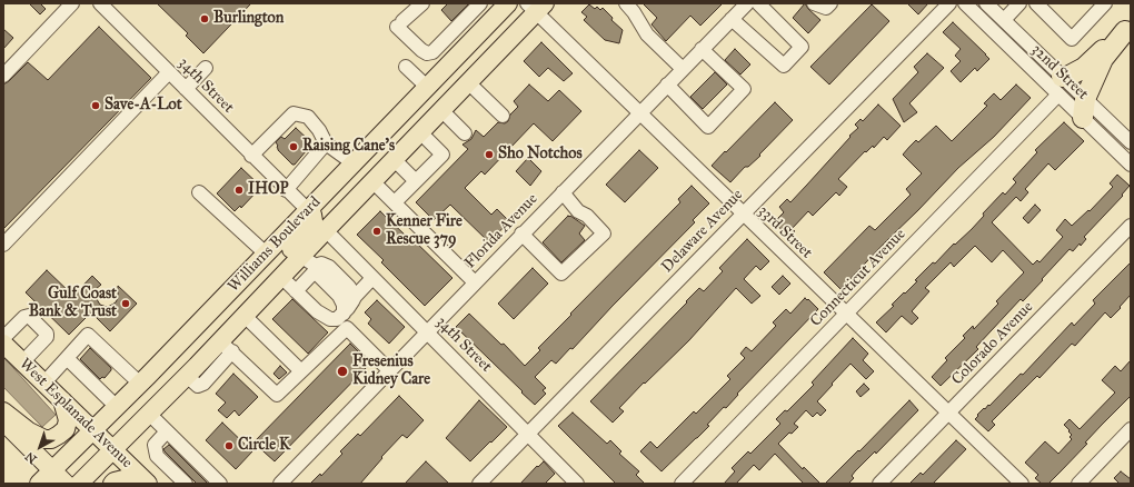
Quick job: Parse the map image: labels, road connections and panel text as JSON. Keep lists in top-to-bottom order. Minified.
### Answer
{"streets":{"main road":["Williams Boulevard","West Esplanade Avenue"],"street":["32nd Street","34th Street","Florida Avenue","Delaware Avenue","33rd Street","Connecticut Avenue","Colorado Avenue"]},"crossings":[["32nd Street","Connecticut Avenue"],["34th Street","Florida Avenue"],["34th Street","Delaware Avenue"],["34th Street","Williams Boulevard"],["Florida Avenue","33rd Street"],["Delaware Avenue","33rd Street"],["33rd Street","Williams Boulevard"],["33rd Street","Connecticut Avenue"],["33rd Street","Colorado Avenue"],["Williams Boulevard","West Esplanade Avenue"]],"places":["Burlington","Save-A-Lot","Raising Cane's","Sho Notchos","IHOP","Kenner Fire Rescue 379","Gulf Coast Bank & Trust","Fresenius Kidney Care","Circle K"],"north":"bottom left"}
